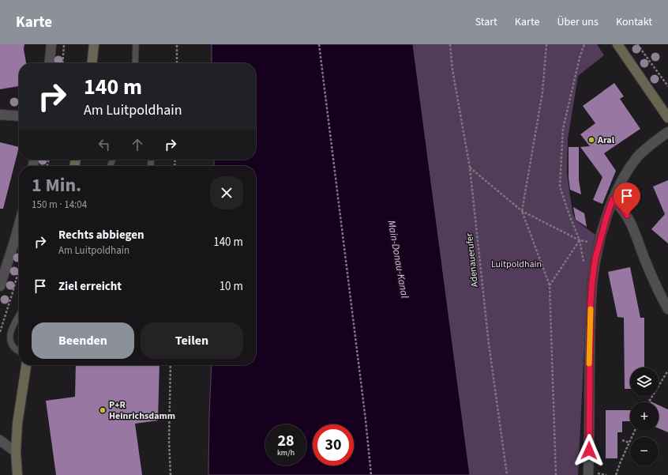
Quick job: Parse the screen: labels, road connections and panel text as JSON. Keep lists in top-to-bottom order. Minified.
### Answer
{"streets":{"path":["Adenauerufer"]},"water":["Main-Donau-Kanal"],"parks":["Luitpoldhain"],"places":["Aral","P+R Heinrichsdamm"],"page":{"header":"Karte","nav":["Start","Karte","Über uns","Kontakt"],"turn":["140 m","Am Luitpoldhain"],"heading":["1 Min.","150 m · 14:04"],"list":[{"name":"Rechts abbiegen","note":"Am Luitpoldhain","value":"140 m"},{"name":"Ziel erreicht","value":"10 m"}],"buttons":["Beenden","Teilen"],"map_buttons":["+","−"],"speed":"28 km/h","limit":"30"}}
